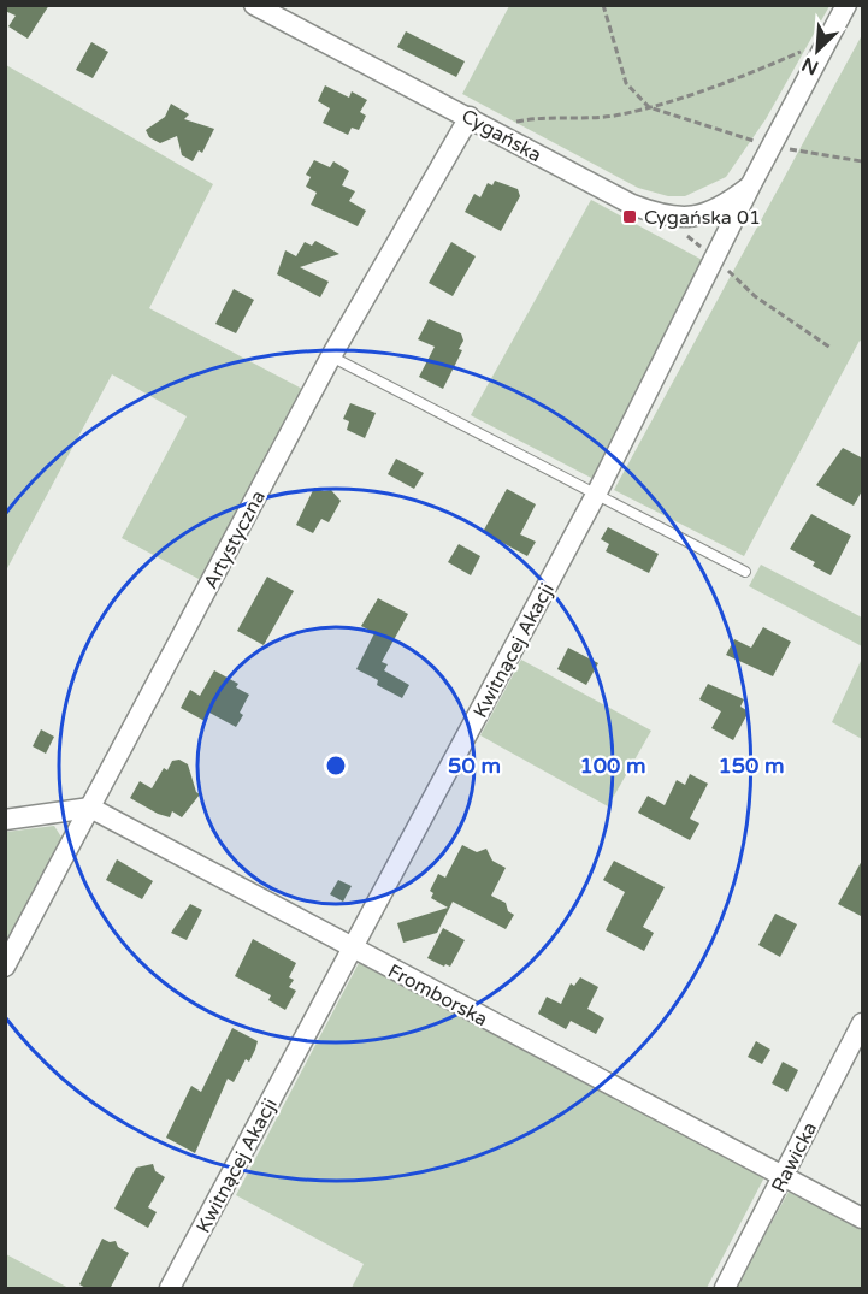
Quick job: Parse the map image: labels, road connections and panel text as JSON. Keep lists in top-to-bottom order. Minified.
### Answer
{"streets":{"street":["Cygańska","Artystyczna","Kwitnącej Akacji","Fromborska","Rawicka"]},"crossings":[["Cygańska","Artystyczna"],["Cygańska","Kwitnącej Akacji"],["Artystyczna","Fromborska"],["Kwitnącej Akacji","Fromborska"],["Fromborska","Rawicka"]],"places":{"transit":["Cygańska 01"]},"north":"bottom left","rings":["50 m","100 m","150 m"]}
